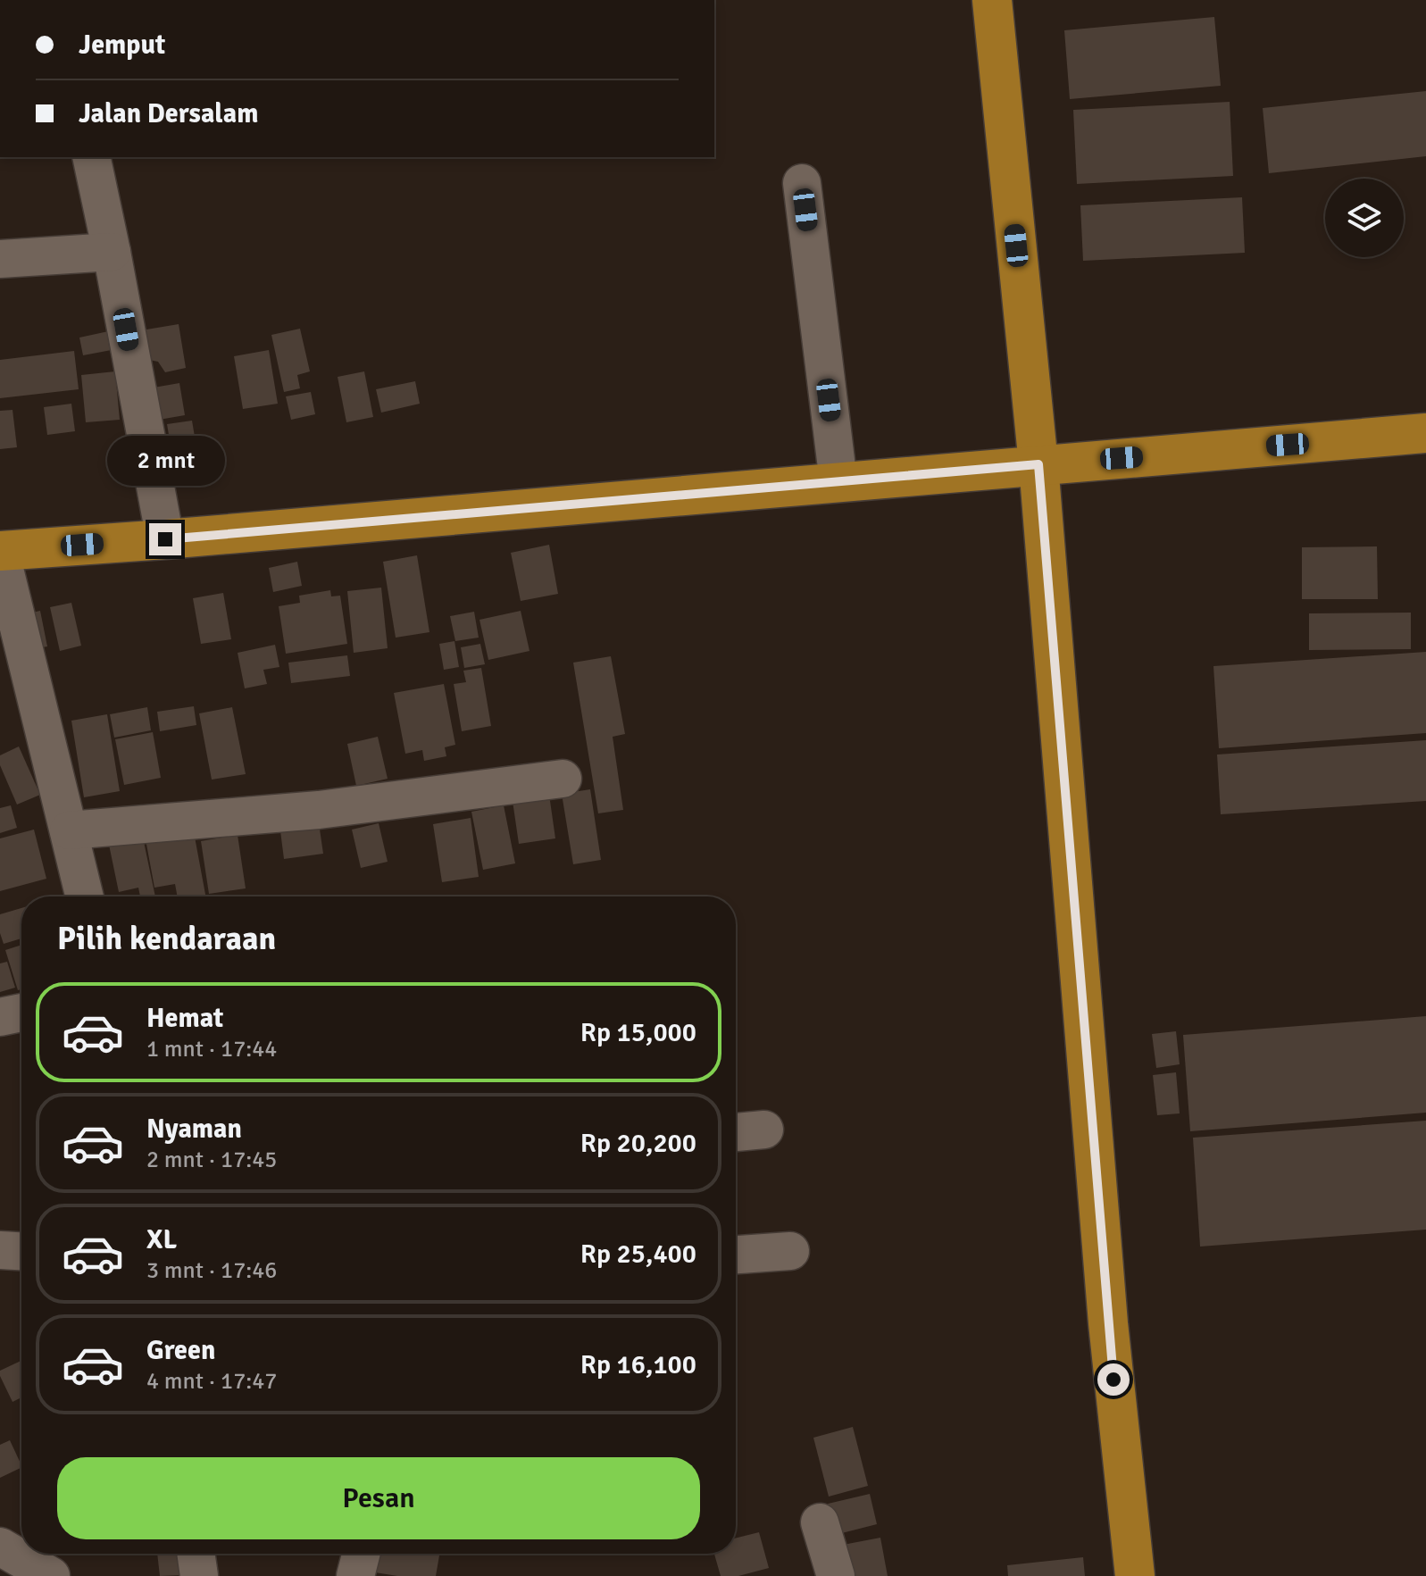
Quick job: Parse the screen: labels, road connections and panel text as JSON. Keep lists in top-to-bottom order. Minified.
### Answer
{"page":{"banner":["Jemput","Jalan Dersalam"],"bubble":"2 mnt","heading":"Pilih kendaraan","list":[{"name":"Hemat","note":"1 mnt · 17:44","value":"Rp 15,000"},{"name":"Nyaman","note":"2 mnt · 17:45","value":"Rp 20,200"},{"name":"XL","note":"3 mnt · 17:46","value":"Rp 25,400"},{"name":"Green","note":"4 mnt · 17:47","value":"Rp 16,100"}],"buttons":"Pesan"}}
